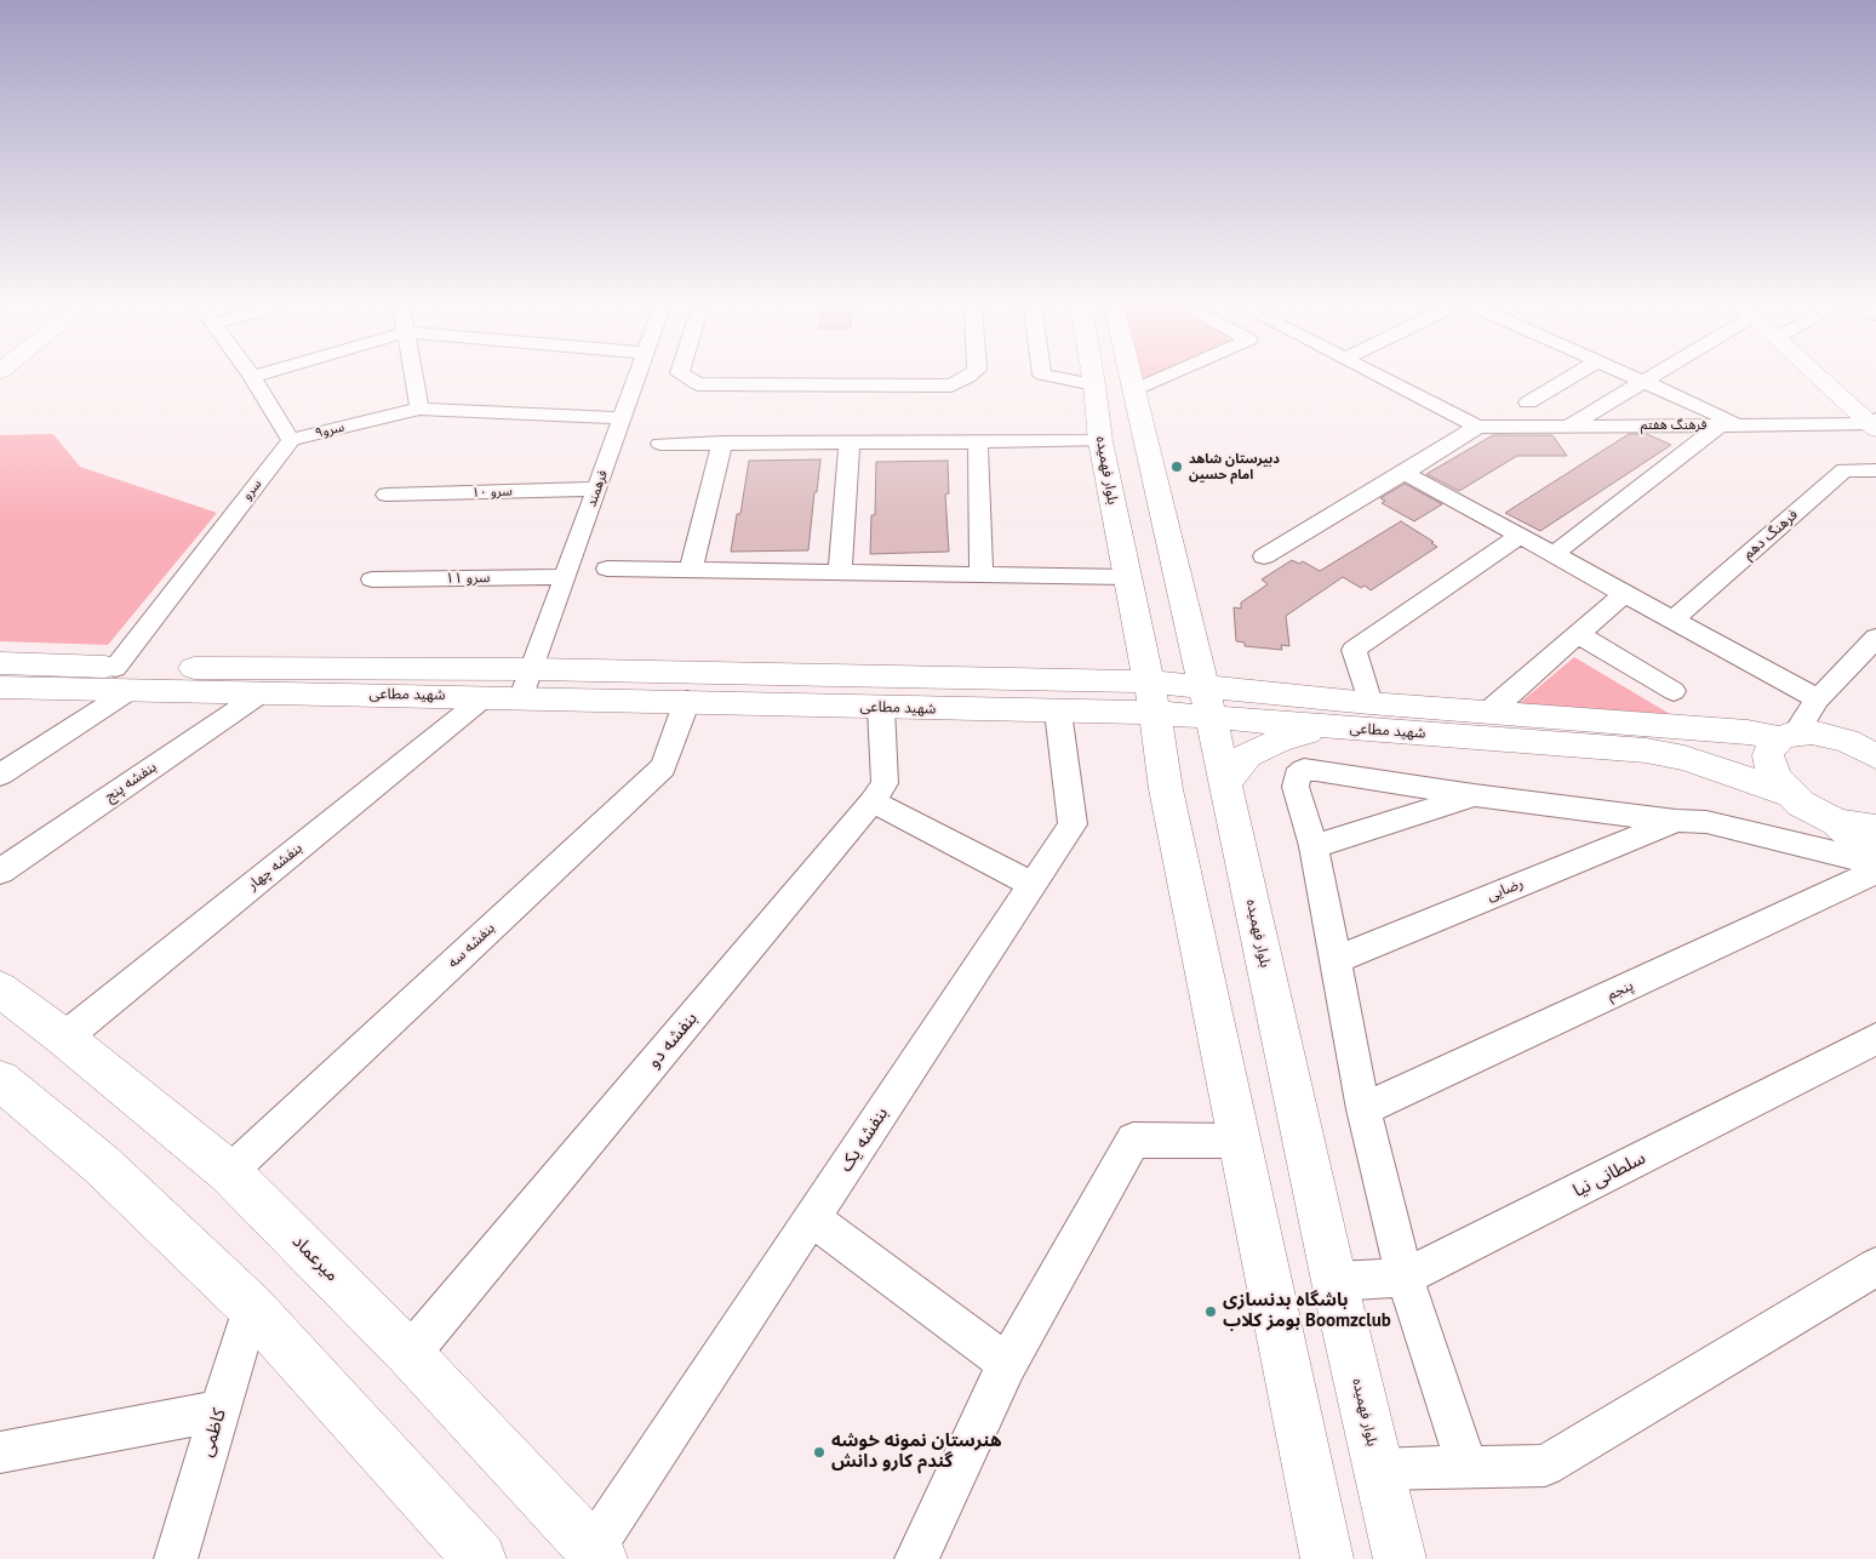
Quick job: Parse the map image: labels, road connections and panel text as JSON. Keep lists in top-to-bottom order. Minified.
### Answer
{"streets":{"street":["فرهنگ هفتم","سرو۹","بلوار فهمیده","فرهمند","سرو","سرو ۱۰","فرهنگ دهم","۱۱ سرو","شهید مطاعی","بنفشه پنج","بنفشه چهار","رضایی","بنفشه سه","پنجم","بنفشه دو","بنفشه یک","سلطانی نیا","میرعماد","کاظمی"]},"crossings":[["سرو۹","فرهمند"],["سرو۹","سرو"],["بلوار فهمیده","شهید مطاعی"],["بلوار فهمیده","سلطانی نیا"],["فرهمند","سرو ۱۰"],["فرهمند","۱۱ سرو"],["فرهمند","شهید مطاعی"],["سرو","شهید مطاعی"],["شهید مطاعی","بنفشه پنج"],["شهید مطاعی","بنفشه چهار"],["شهید مطاعی","بنفشه سه"],["شهید مطاعی","بنفشه دو"],["شهید مطاعی","بنفشه یک"],["بنفشه چهار","میرعماد"],["بنفشه سه","میرعماد"],["بنفشه دو","میرعماد"],["بنفشه یک","میرعماد"]],"places":["دبیرستان شاهد امام حسین","باشگاه بدنسازی بومز کلاب Boomzclub","هنرستان نمونه خوشه گندم کارو دانش"]}
